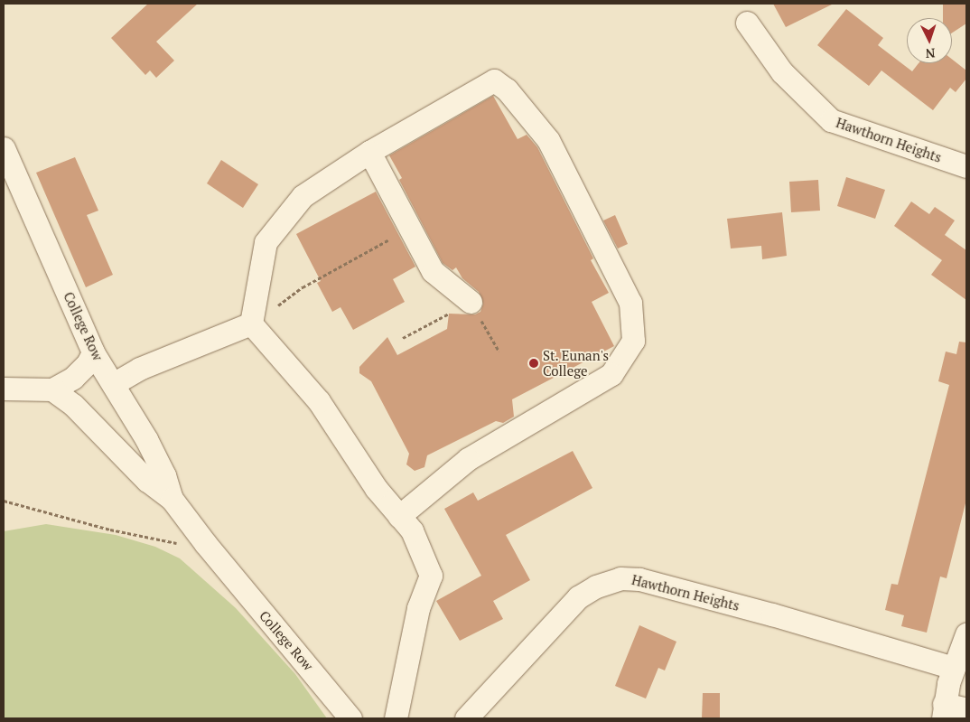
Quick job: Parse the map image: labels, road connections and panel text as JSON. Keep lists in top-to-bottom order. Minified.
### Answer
{"streets":{"street":["Hawthorn Heights","College Row"]},"places":["St. Eunan's College"],"north":"bottom"}
